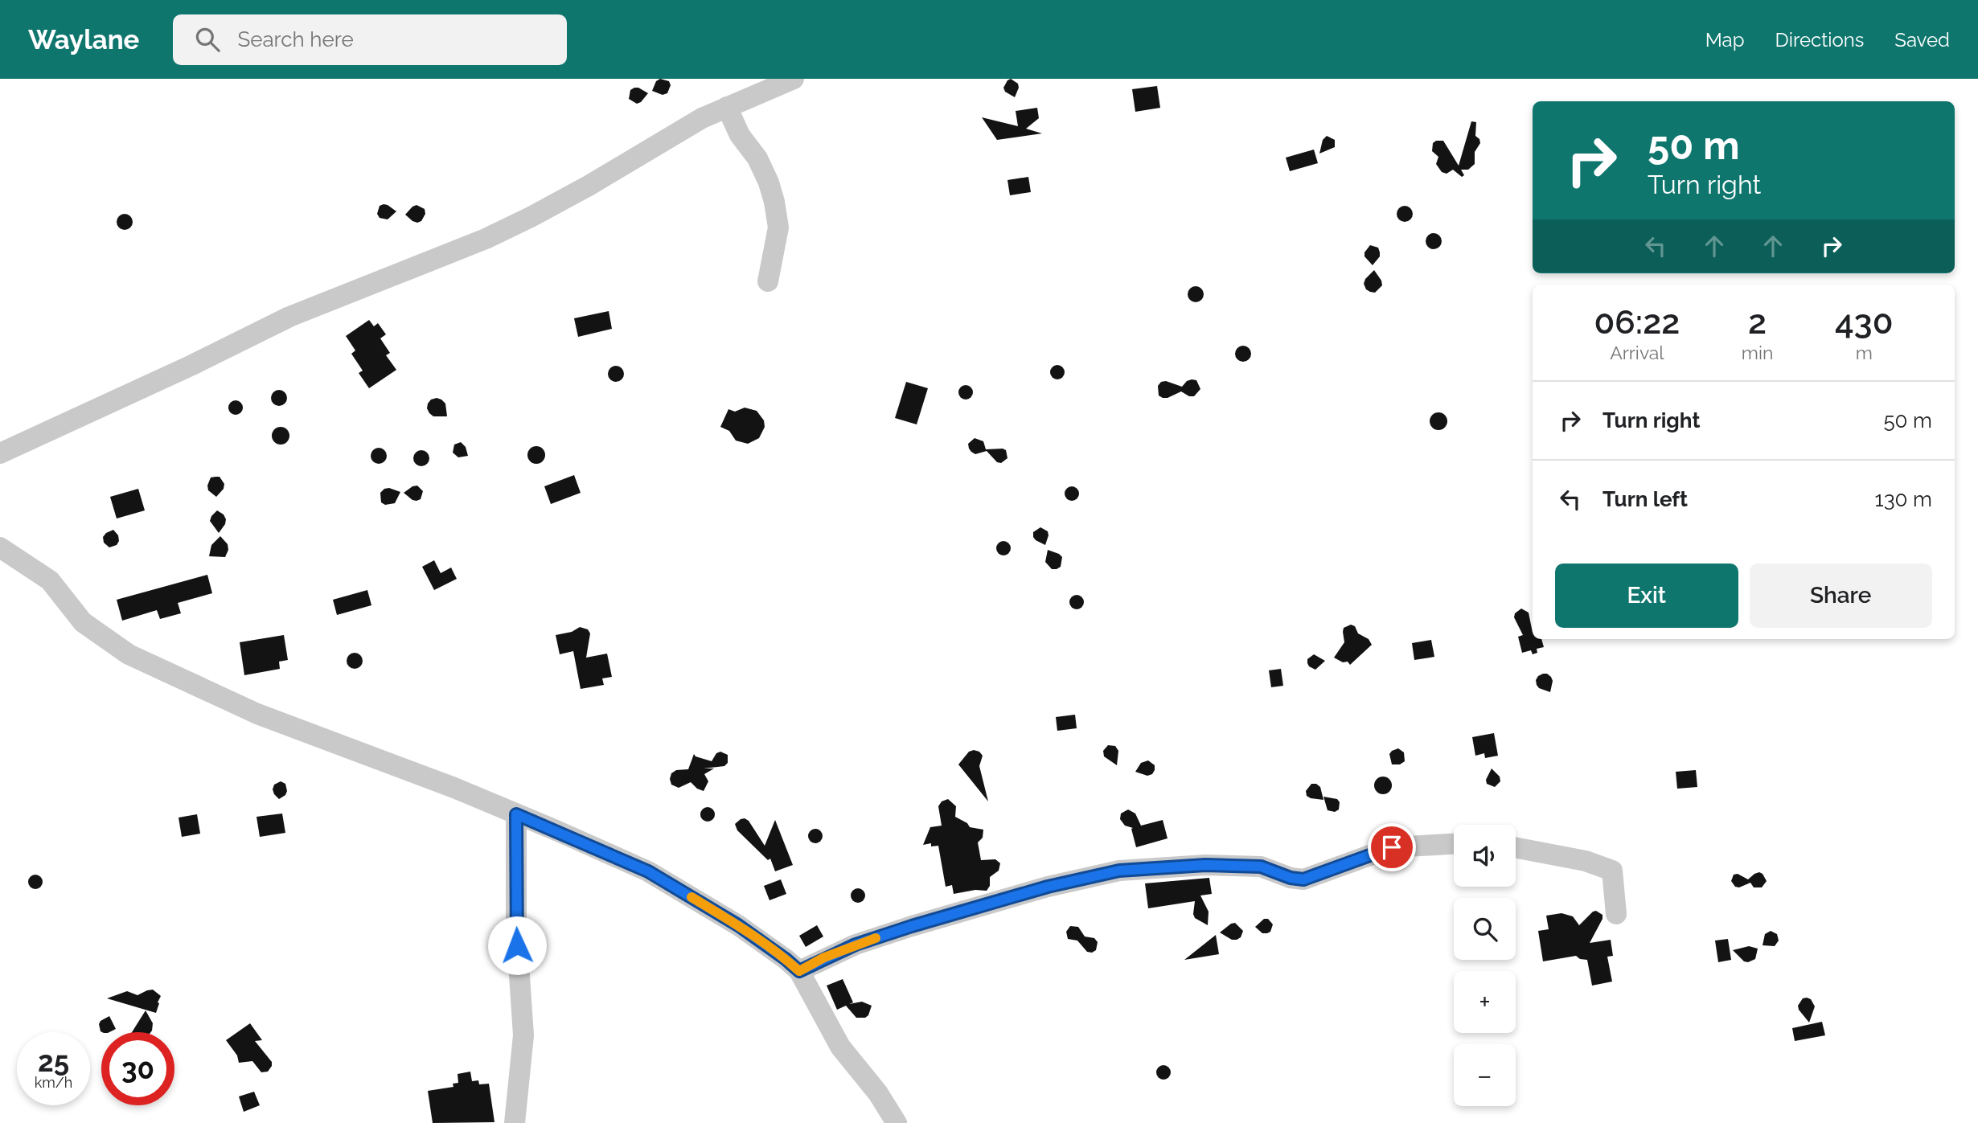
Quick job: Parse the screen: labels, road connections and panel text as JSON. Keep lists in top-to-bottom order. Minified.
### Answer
{"page":{"header":"Waylane","search":"Search here","nav":["Map","Directions","Saved"],"turn":["50 m","Turn right"],"eta":["06:22","Arrival","2","min","430","m"],"list":[{"name":"Turn right","value":"50 m"},{"name":"Turn left","value":"130 m"}],"buttons":["Exit","Share"],"map_buttons":["+","−"],"speed":"25 km/h","limit":"30"}}
